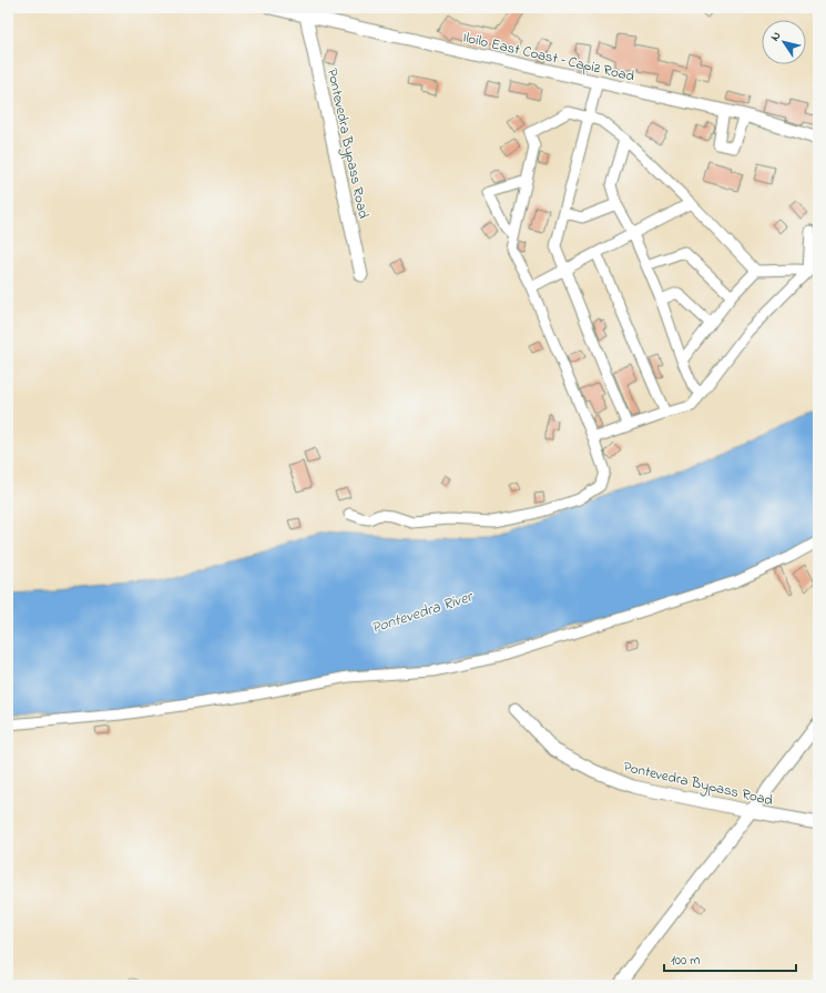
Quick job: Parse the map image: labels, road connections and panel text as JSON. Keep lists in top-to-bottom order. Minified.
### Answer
{"streets":{"main road":["Iloilo East Coast – Capiz Road","Pontevedra Bypass Road"]},"crossings":[["Iloilo East Coast – Capiz Road","Pontevedra Bypass Road"]],"water":["Pontevedra River"],"scale_bar":"100 m","north":"top left"}
